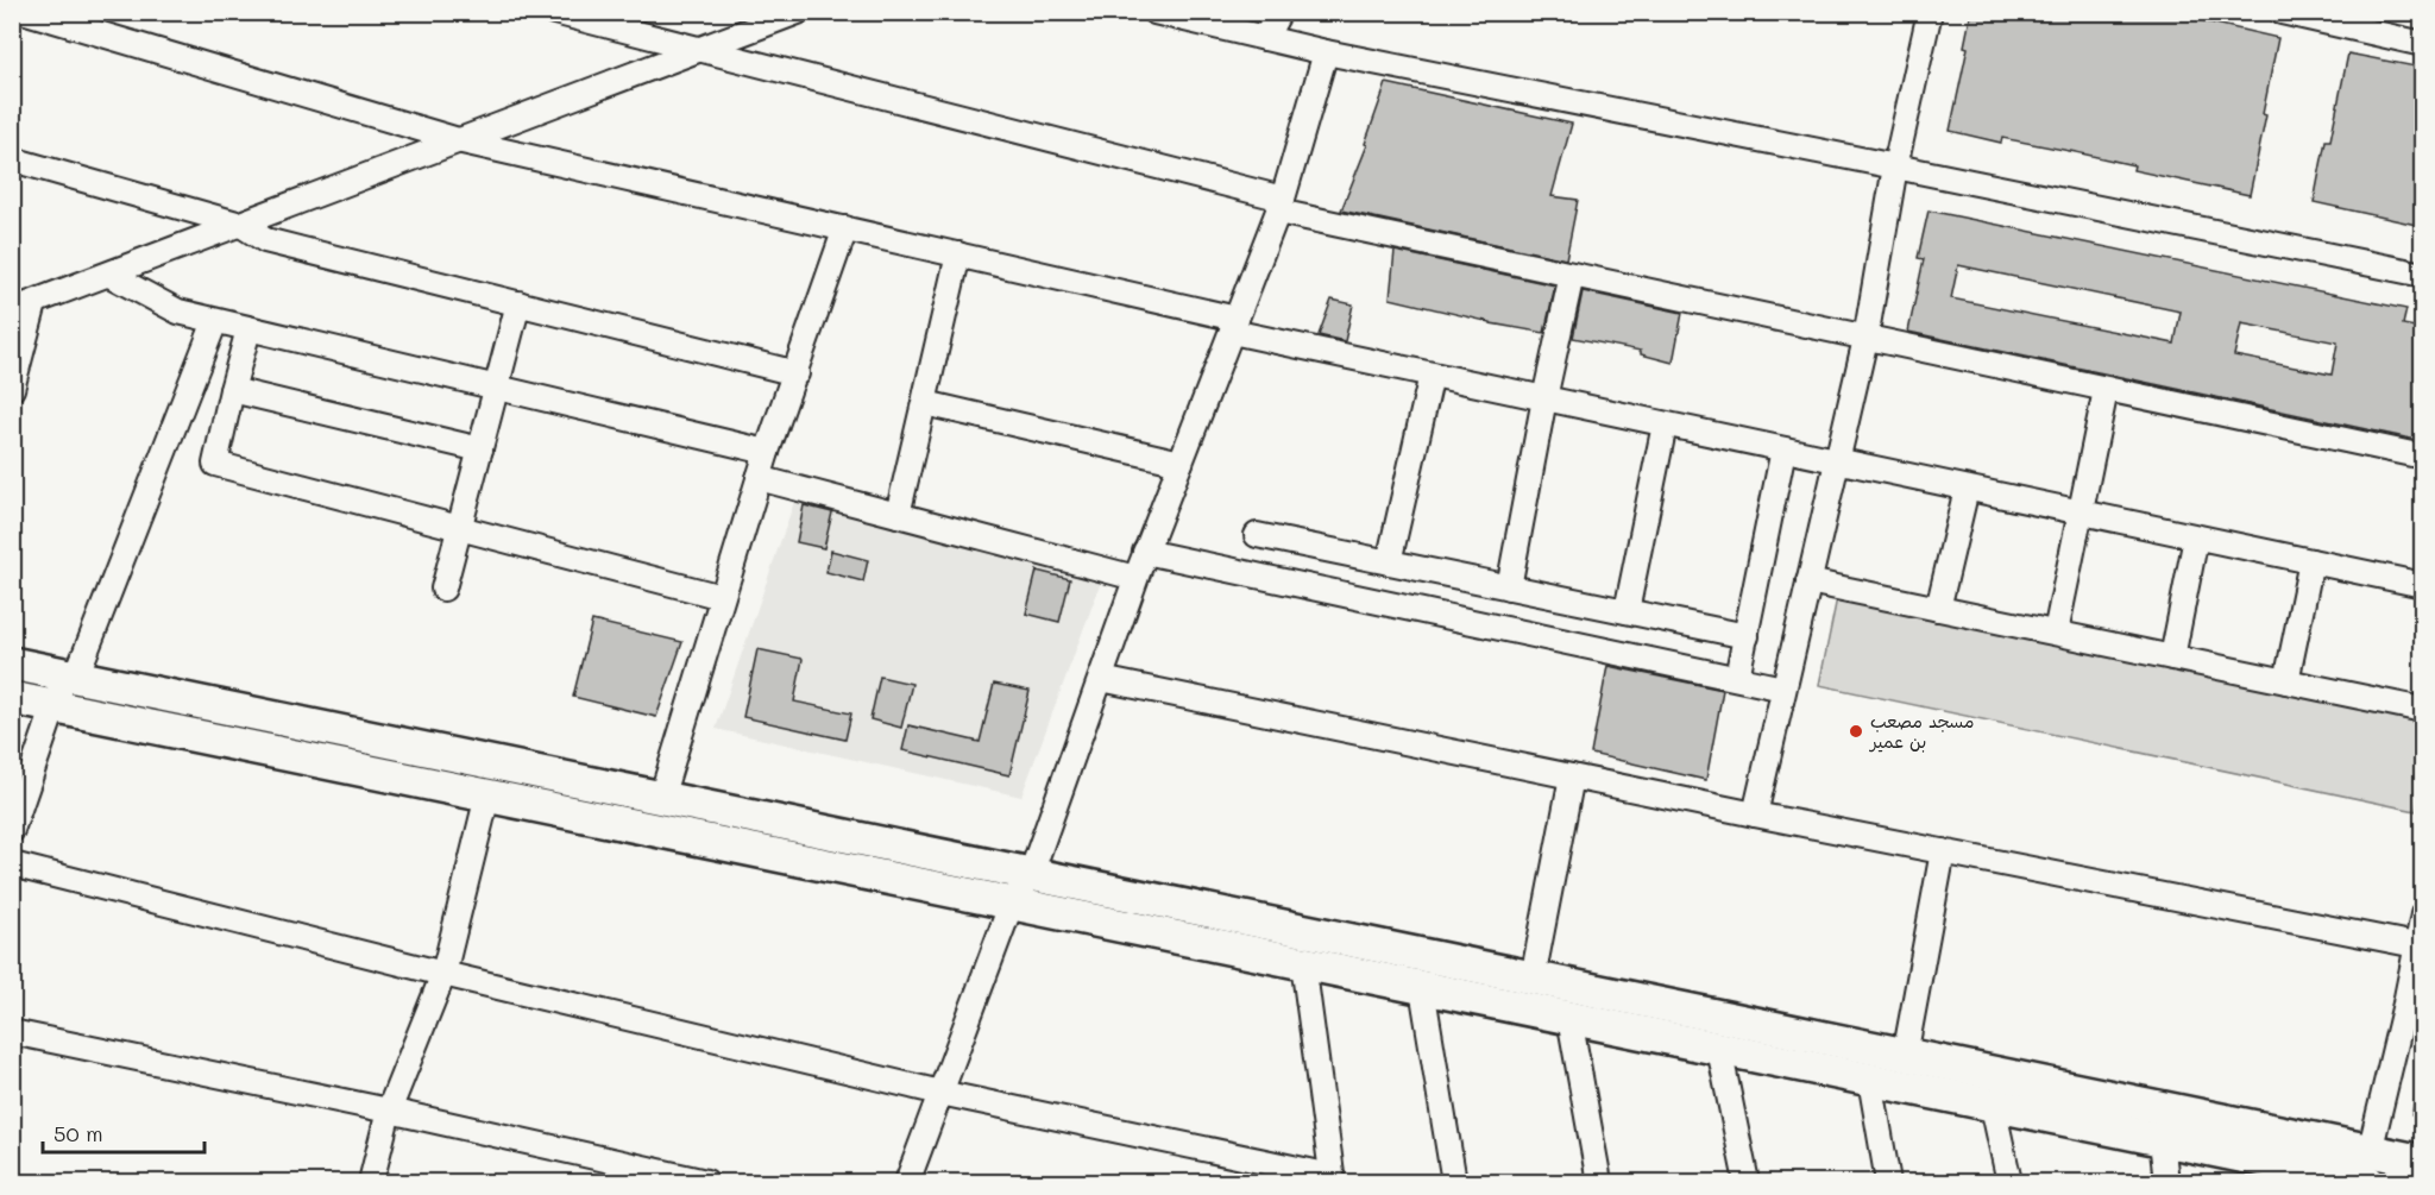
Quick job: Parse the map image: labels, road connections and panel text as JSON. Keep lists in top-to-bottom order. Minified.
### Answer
{"places":["مسجد مصعب بن عمير"],"scale_bar":"50 m"}
